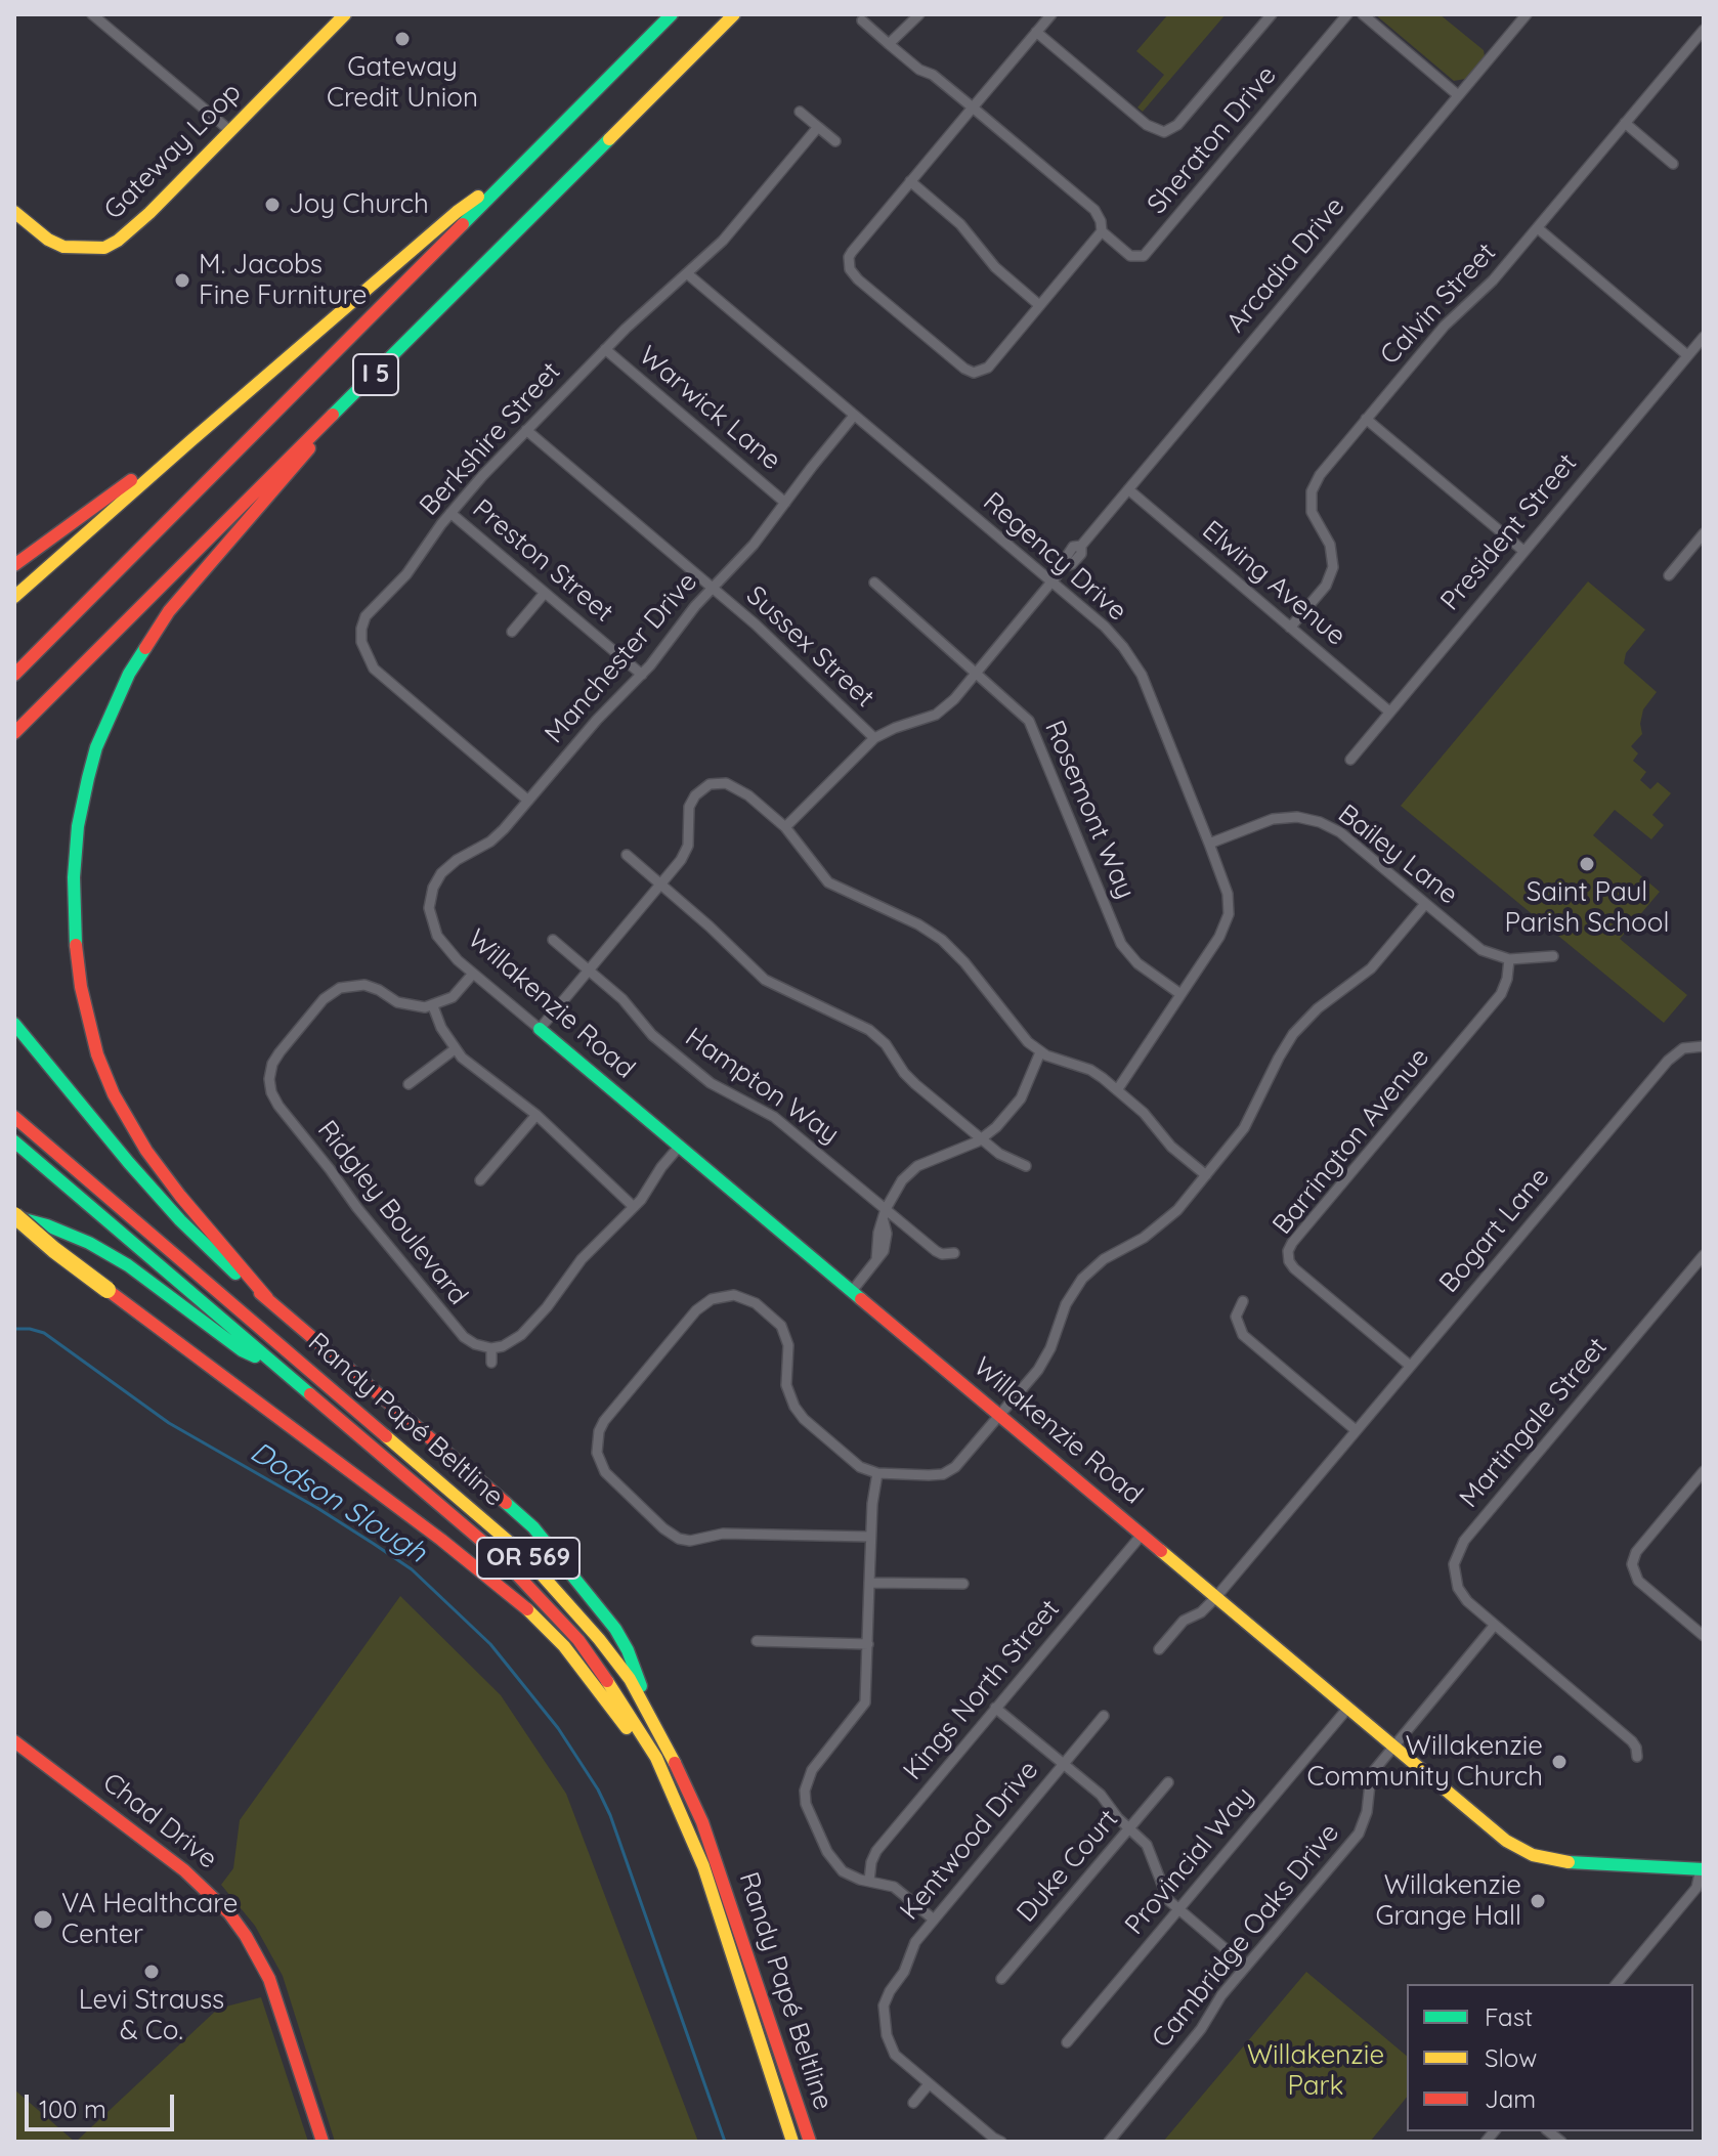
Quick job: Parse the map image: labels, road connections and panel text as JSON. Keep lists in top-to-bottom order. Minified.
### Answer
{"streets":{"main road":["Gateway Loop","I 5","Willakenzie Road","Randy Papé Beltline","OR 569","Chad Drive"],"street":["Sheraton Drive","Arcadia Drive","Calvin Street","Warwick Lane","Berkshire Street","President Street","Regency Drive","Preston Street","Elwing Avenue","Sussex Street","Manchester Drive","Rosemont Way","Bailey Lane","Hampton Way","Barrington Avenue","Ridgley Boulevard","Bogart Lane","Martingale Street","Kings North Street","Kentwood Drive","Provincial Way","Duke Court","Cambridge Oaks Drive"]},"crossings":[["Arcadia Drive","Regency Drive"],["Arcadia Drive","Elwing Avenue"],["Arcadia Drive","Sussex Street"],["Arcadia Drive","Rosemont Way"],["Calvin Street","Elwing Avenue"],["Warwick Lane","Berkshire Street"],["Warwick Lane","Manchester Drive"],["Berkshire Street","Regency Drive"],["Berkshire Street","Preston Street"],["Berkshire Street","Sussex Street"],["Berkshire Street","Manchester Drive"],["President Street","Elwing Avenue"],["Regency Drive","Manchester Drive"],["Regency Drive","Rosemont Way"],["Regency Drive","Bailey Lane"],["Preston Street","Manchester Drive"],["Sussex Street","Manchester Drive"],["Manchester Drive","Willakenzie Road"],["Bailey Lane","Barrington Avenue"],["Willakenzie Road","Bogart Lane"],["Willakenzie Road","Kings North Street"],["Willakenzie Road","Provincial Way"],["Willakenzie Road","Cambridge Oaks Drive"],["Barrington Avenue","Bogart Lane"],["Martingale Street","Cambridge Oaks Drive"]],"water":["Dodson Slough"],"parks":["Willakenzie Park"],"places":["Gateway Credit Union","Joy Church","M. Jacobs Fine Furniture","Saint Paul Parish School","Willakenzie Community Church","Willakenzie Grange Hall","VA Healthcare Center","Levi Strauss & Co."],"legend":["Fast","Slow","Jam"],"scale_bar":"100 m"}
